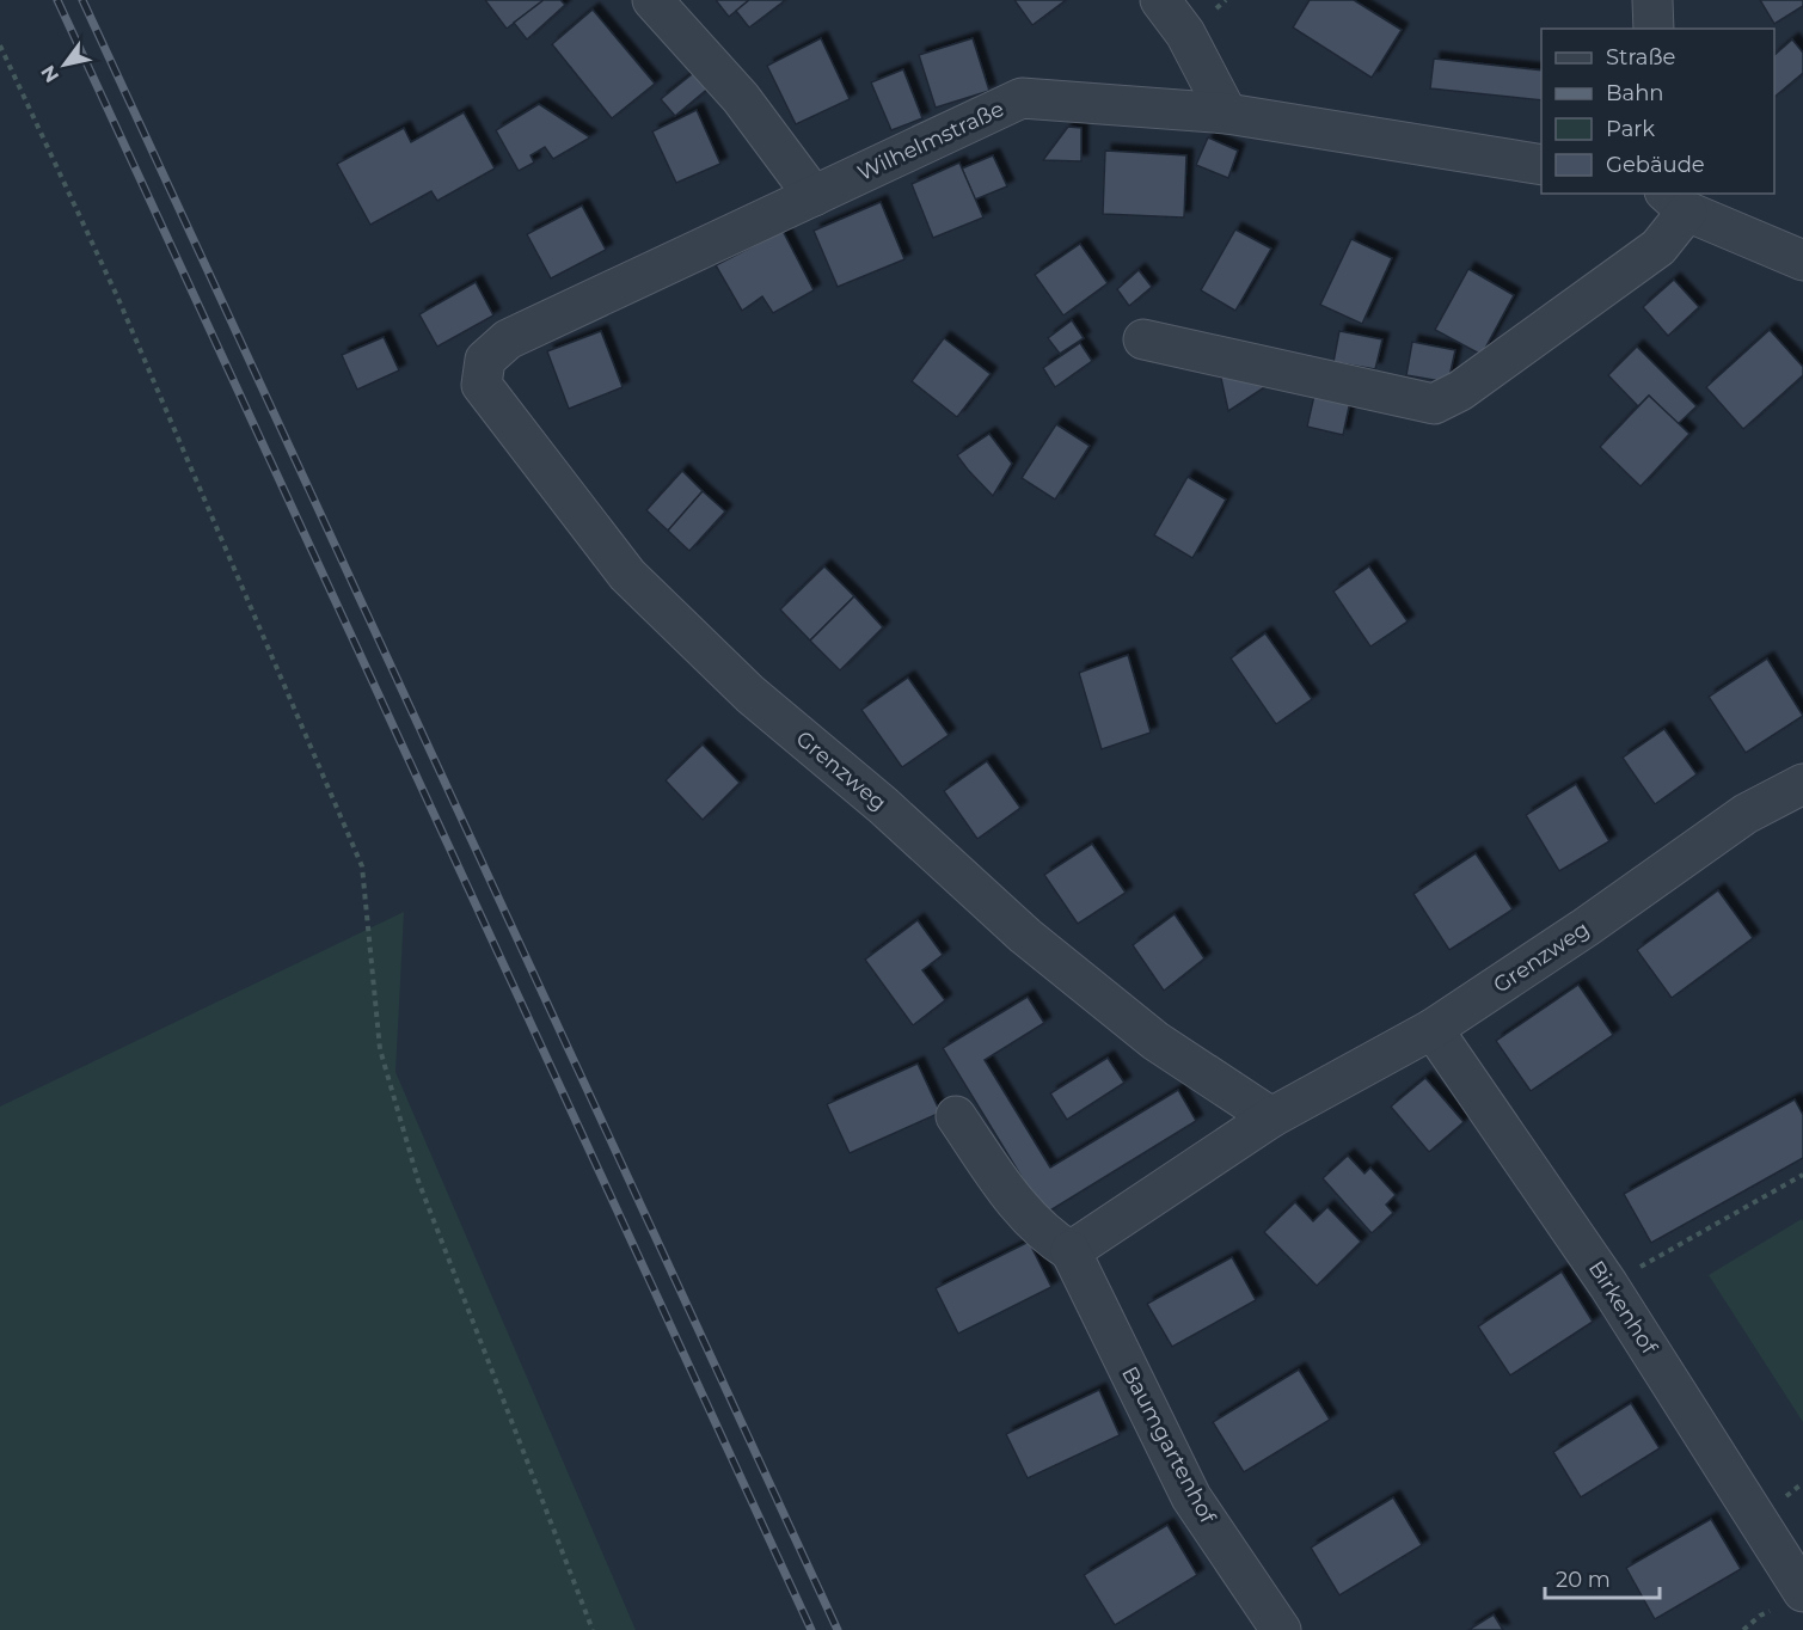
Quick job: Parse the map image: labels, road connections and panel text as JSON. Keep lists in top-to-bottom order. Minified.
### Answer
{"streets":{"street":["Wilhelmstraße","Grenzweg","Birkenhof","Baumgartenhof"]},"crossings":[["Wilhelmstraße","Grenzweg"],["Grenzweg","Birkenhof"],["Grenzweg","Baumgartenhof"]],"legend":["Straße","Bahn","Park","Gebäude"],"scale_bar":"20 m","north":"bottom left"}
